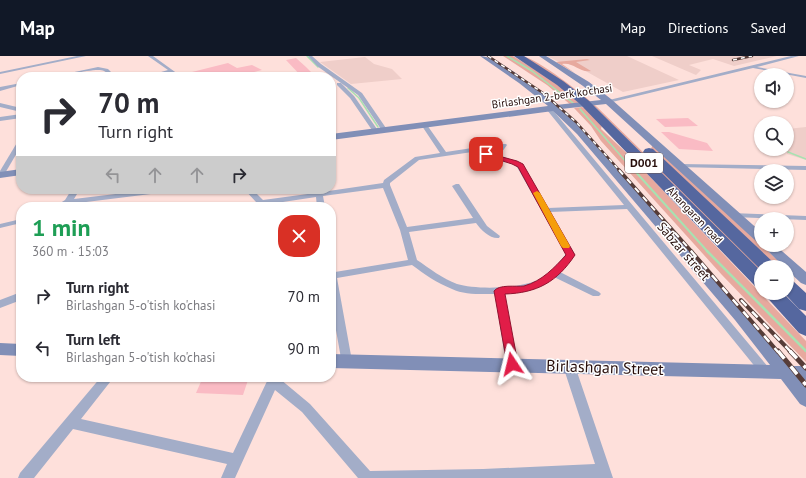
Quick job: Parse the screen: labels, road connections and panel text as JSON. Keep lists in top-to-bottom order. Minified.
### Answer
{"streets":{"highway":["D001","Ahangaran road"],"street":["Birlashgan 2-berk ko'chasi","Sabzar street","Birlashgan Street"]},"crossings":[["Birlashgan 2-berk ko'chasi","Ahangaran road"],["Birlashgan 2-berk ko'chasi","Sabzar street"],["Sabzar street","Birlashgan Street"]],"page":{"header":"Map","nav":["Map","Directions","Saved"],"map_buttons":["+","−"],"turn":["70 m","Turn right"],"heading":["1 min","360 m · 15:03"],"list":[{"name":"Turn right","note":"Birlashgan 5-o'tish ko'chasi","value":"70 m"},{"name":"Turn left","note":"Birlashgan 5-o'tish ko'chasi","value":"90 m"}]}}
